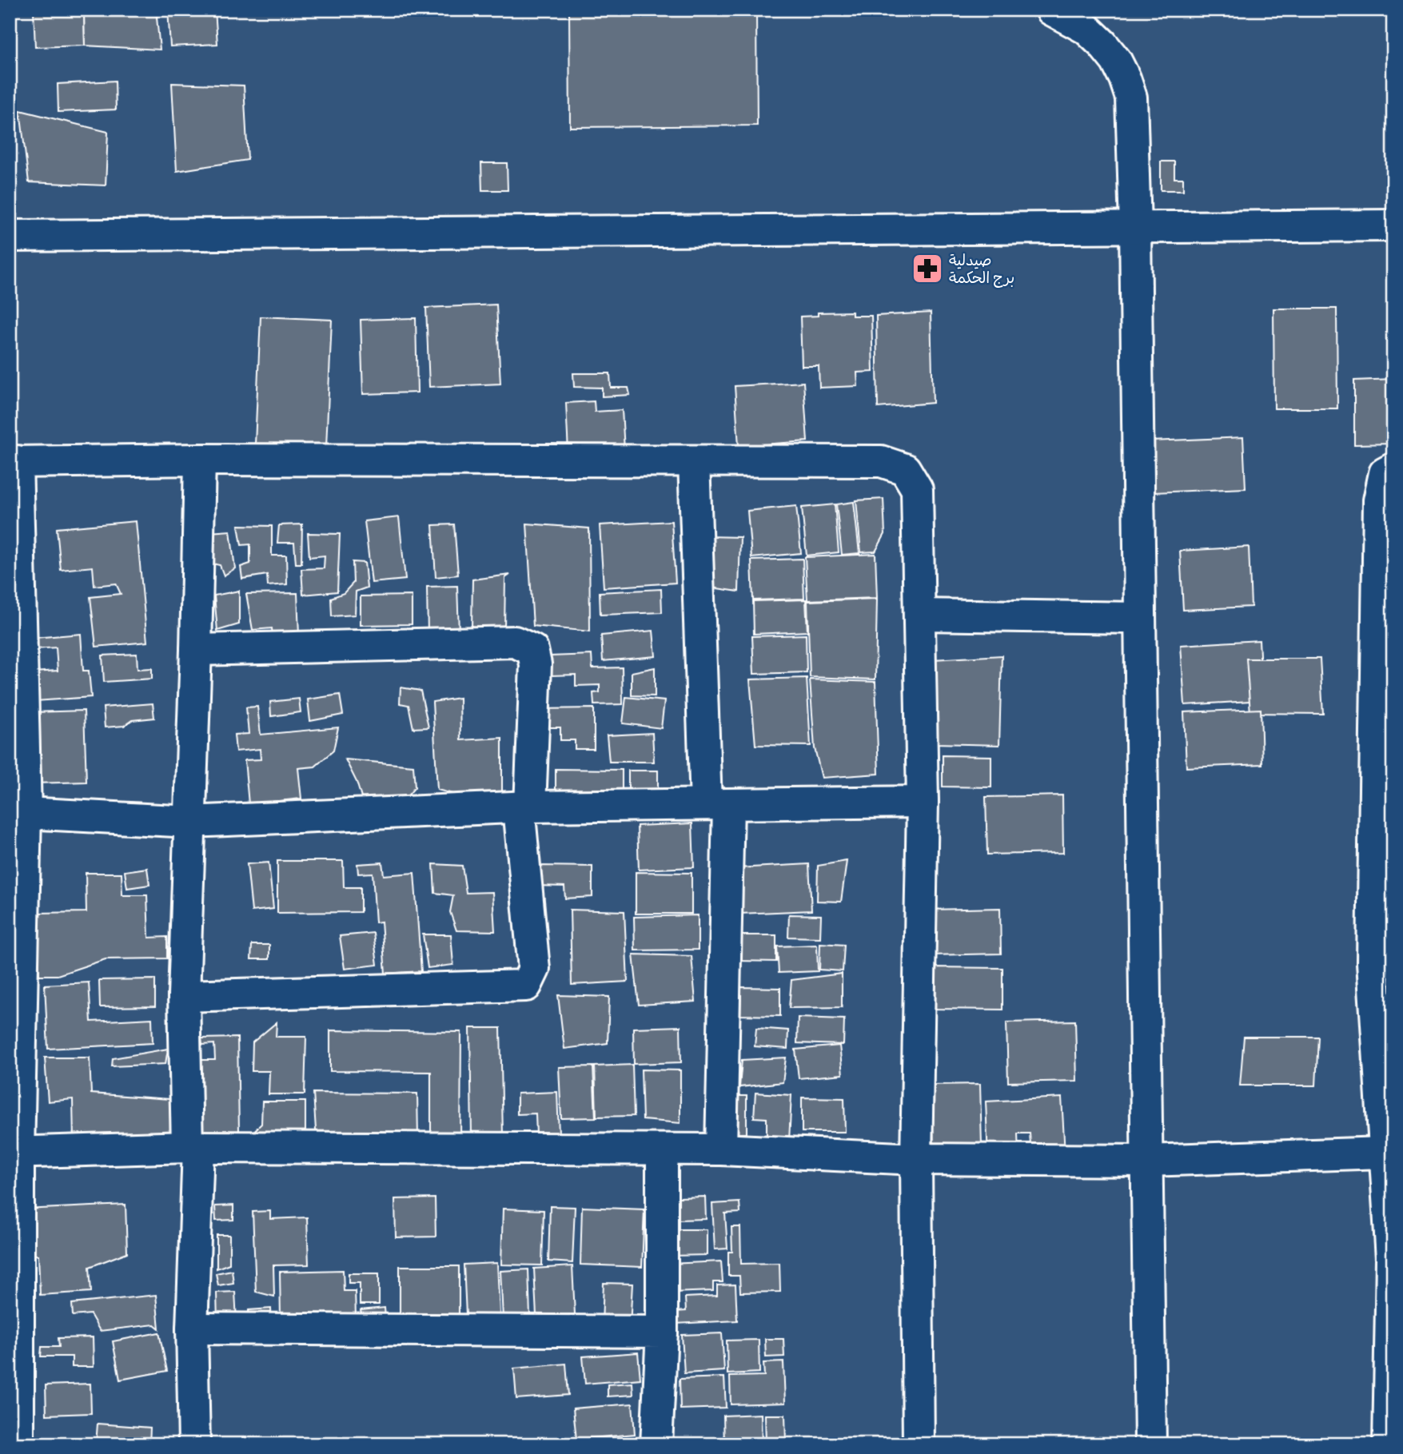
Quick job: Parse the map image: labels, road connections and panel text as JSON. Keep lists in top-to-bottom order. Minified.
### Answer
{"places":{"pharmacy":["صيدلية برج الحكمة"]}}
